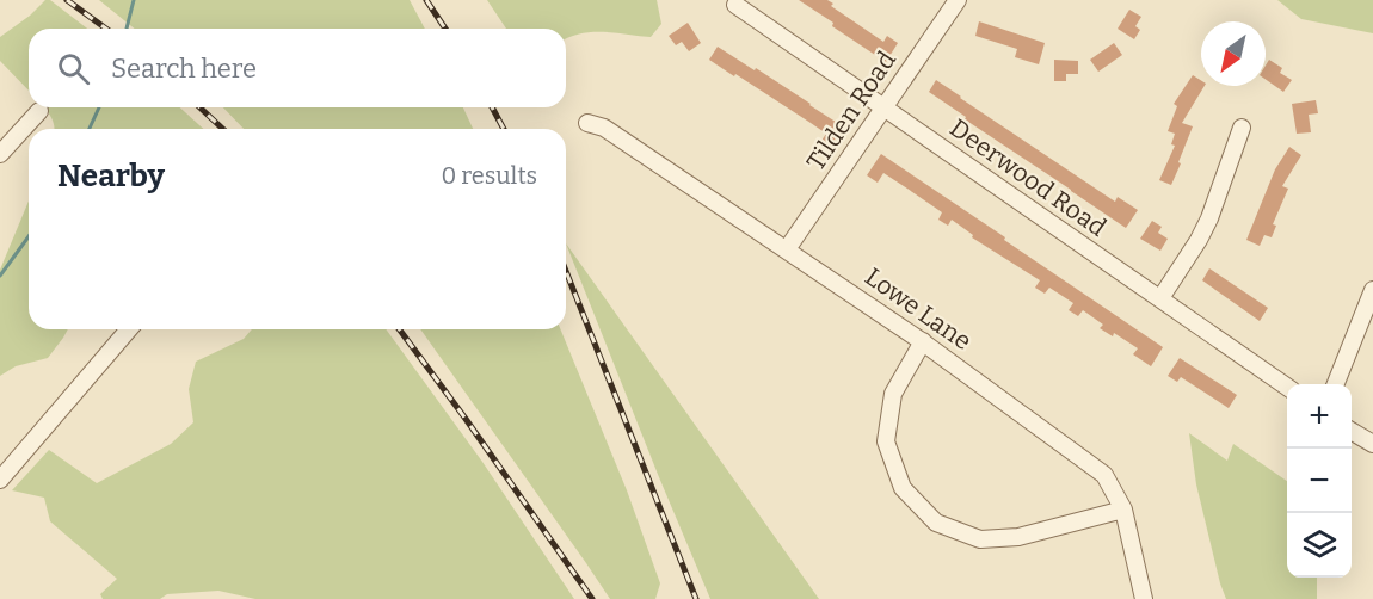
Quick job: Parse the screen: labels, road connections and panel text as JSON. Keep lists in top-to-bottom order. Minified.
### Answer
{"streets":{"street":["Tilden Road","Deerwood Road","Lowe Lane"]},"crossings":[["Tilden Road","Deerwood Road"],["Tilden Road","Lowe Lane"]],"north":"bottom left","page":{"search":"Search here","heading":["Nearby","0 results"],"map_buttons":["+","−"]}}
